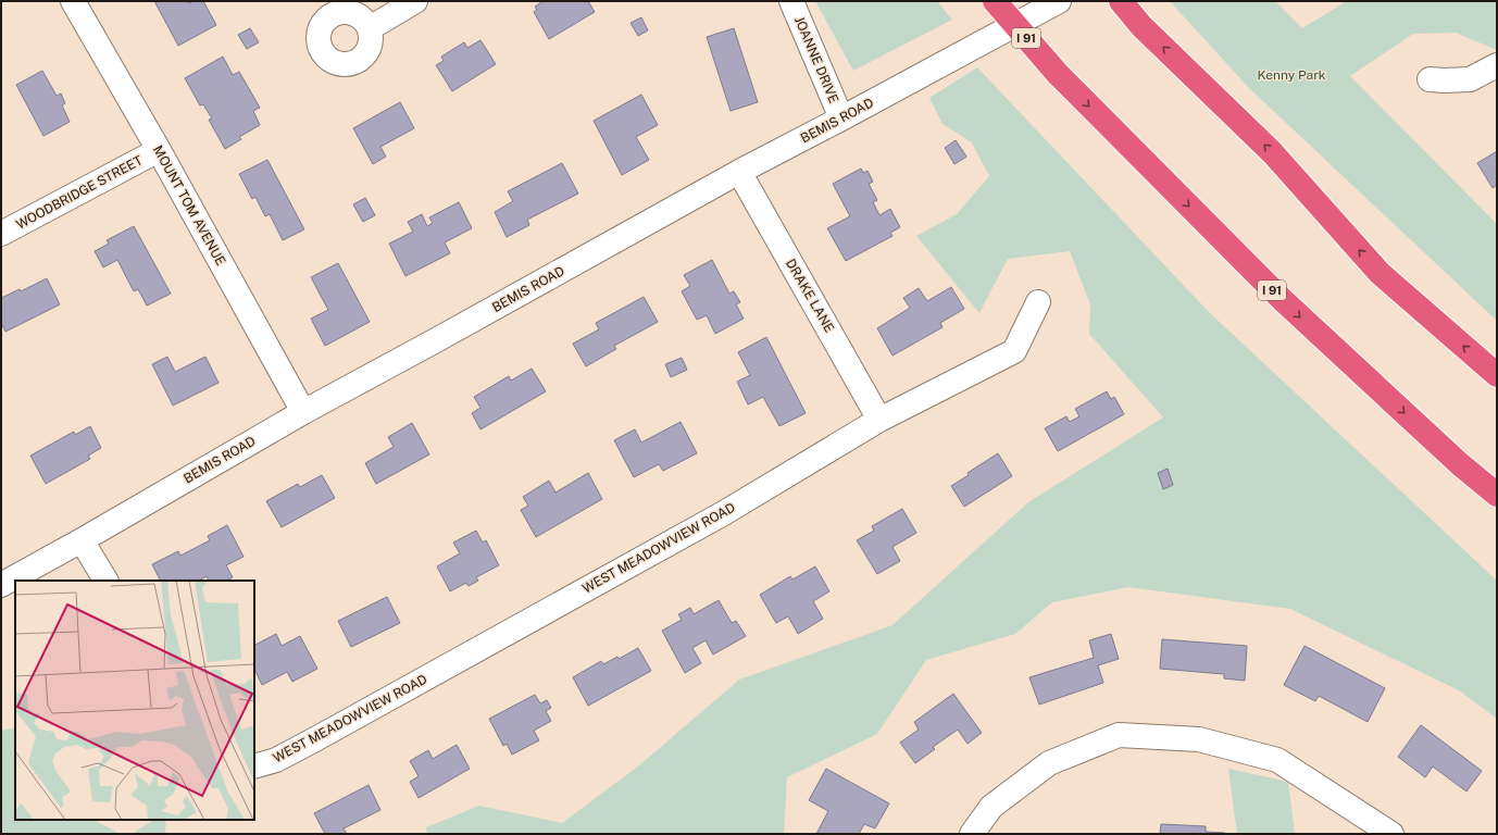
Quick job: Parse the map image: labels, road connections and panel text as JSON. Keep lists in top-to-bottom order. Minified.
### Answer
{"streets":{"highway":["I 91"],"street":["JOANNE DRIVE","BEMIS ROAD","WOODBRIDGE STREET","MOUNT TOM AVENUE","DRAKE LANE","WEST MEADOWVIEW ROAD"]},"crossings":[["JOANNE DRIVE","BEMIS ROAD"],["BEMIS ROAD","MOUNT TOM AVENUE"],["BEMIS ROAD","DRAKE LANE"],["WOODBRIDGE STREET","MOUNT TOM AVENUE"],["DRAKE LANE","WEST MEADOWVIEW ROAD"]],"parks":["Kenny Park"]}
